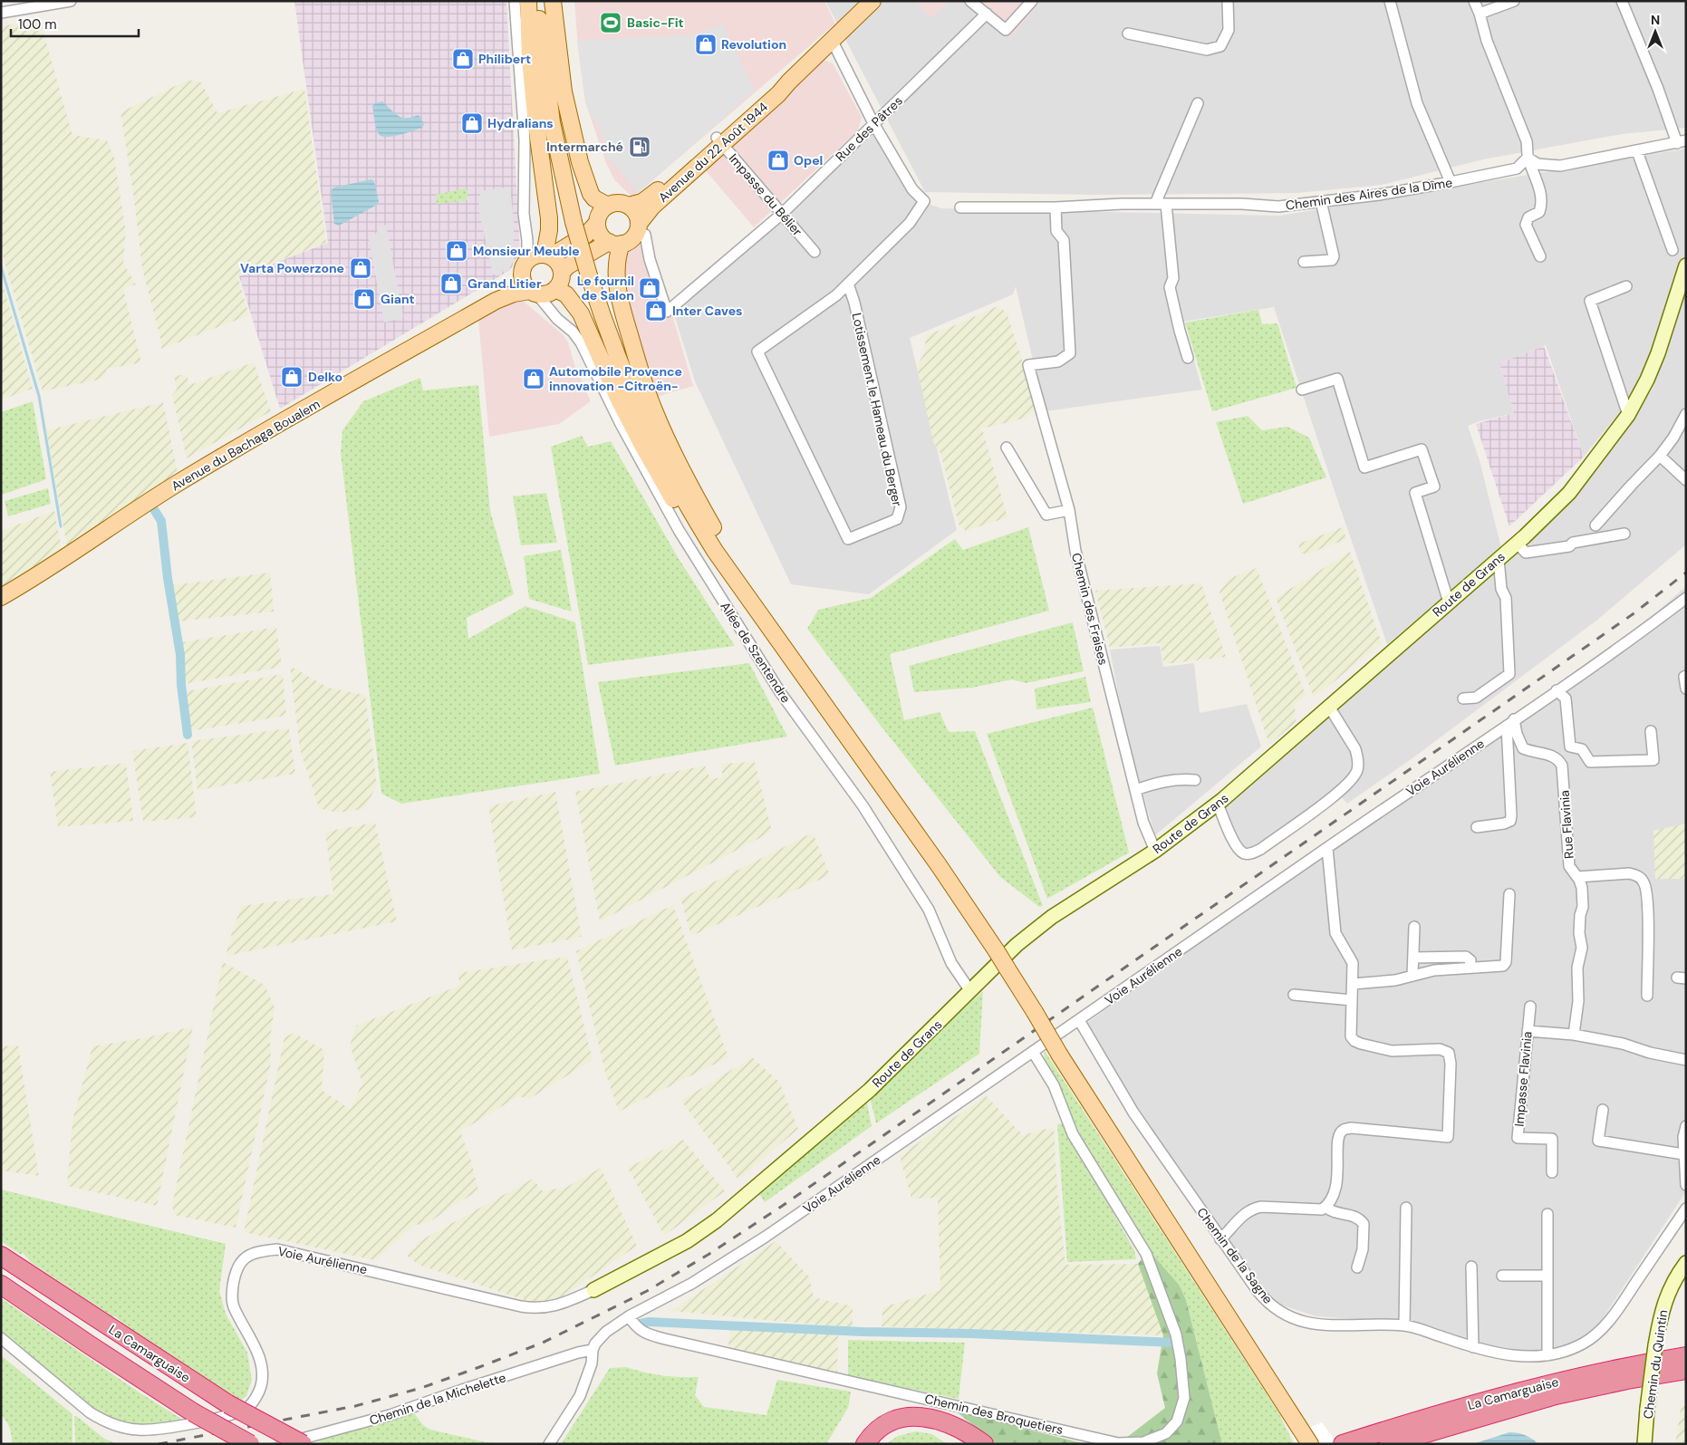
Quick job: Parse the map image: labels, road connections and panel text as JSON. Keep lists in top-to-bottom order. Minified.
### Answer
{"streets":{"highway":["La Camarguaise"],"main road":["Avenue du 22 Août 1944","Avenue du Bachaga Boualem"],"street":["Rue des Pâtres","Chemin des Aires de la Dîme","Impasse du Bélier","Lotissement le Hameau du Berger","Route de Grans","Chemin des Fraises","Allée de Szentendre","Voie Aurélienne","Rue Flavinia","Impasse Flavinia","Chemin de la Sagne","Chemin du Quintin","Chemin de la Michelette","Chemin des Broquetiers"]},"crossings":[["Rue des Pâtres","Avenue du 22 Août 1944"],["Rue des Pâtres","Impasse du Bélier"],["Avenue du 22 Août 1944","Impasse du Bélier"],["Chemin des Aires de la Dîme","Chemin des Fraises"],["Route de Grans","Chemin des Fraises"],["Route de Grans","Allée de Szentendre"],["Route de Grans","Voie Aurélienne"],["Voie Aurélienne","Rue Flavinia"],["Voie Aurélienne","Chemin de la Sagne"],["Voie Aurélienne","Chemin de la Michelette"],["Voie Aurélienne","Chemin des Broquetiers"]],"places":{"sports":["Basic-Fit"],"shop":["Revolution","Philibert","Hydralians","Opel","Monsieur Meuble","Varta Powerzone","Grand Litier","Le fournil de Salon","Giant","Inter Caves","Delko","Automobile Provence innovation -Citroën-"],"fuel station":["Intermarché"]},"scale_bar":"100 m","north":"top"}
